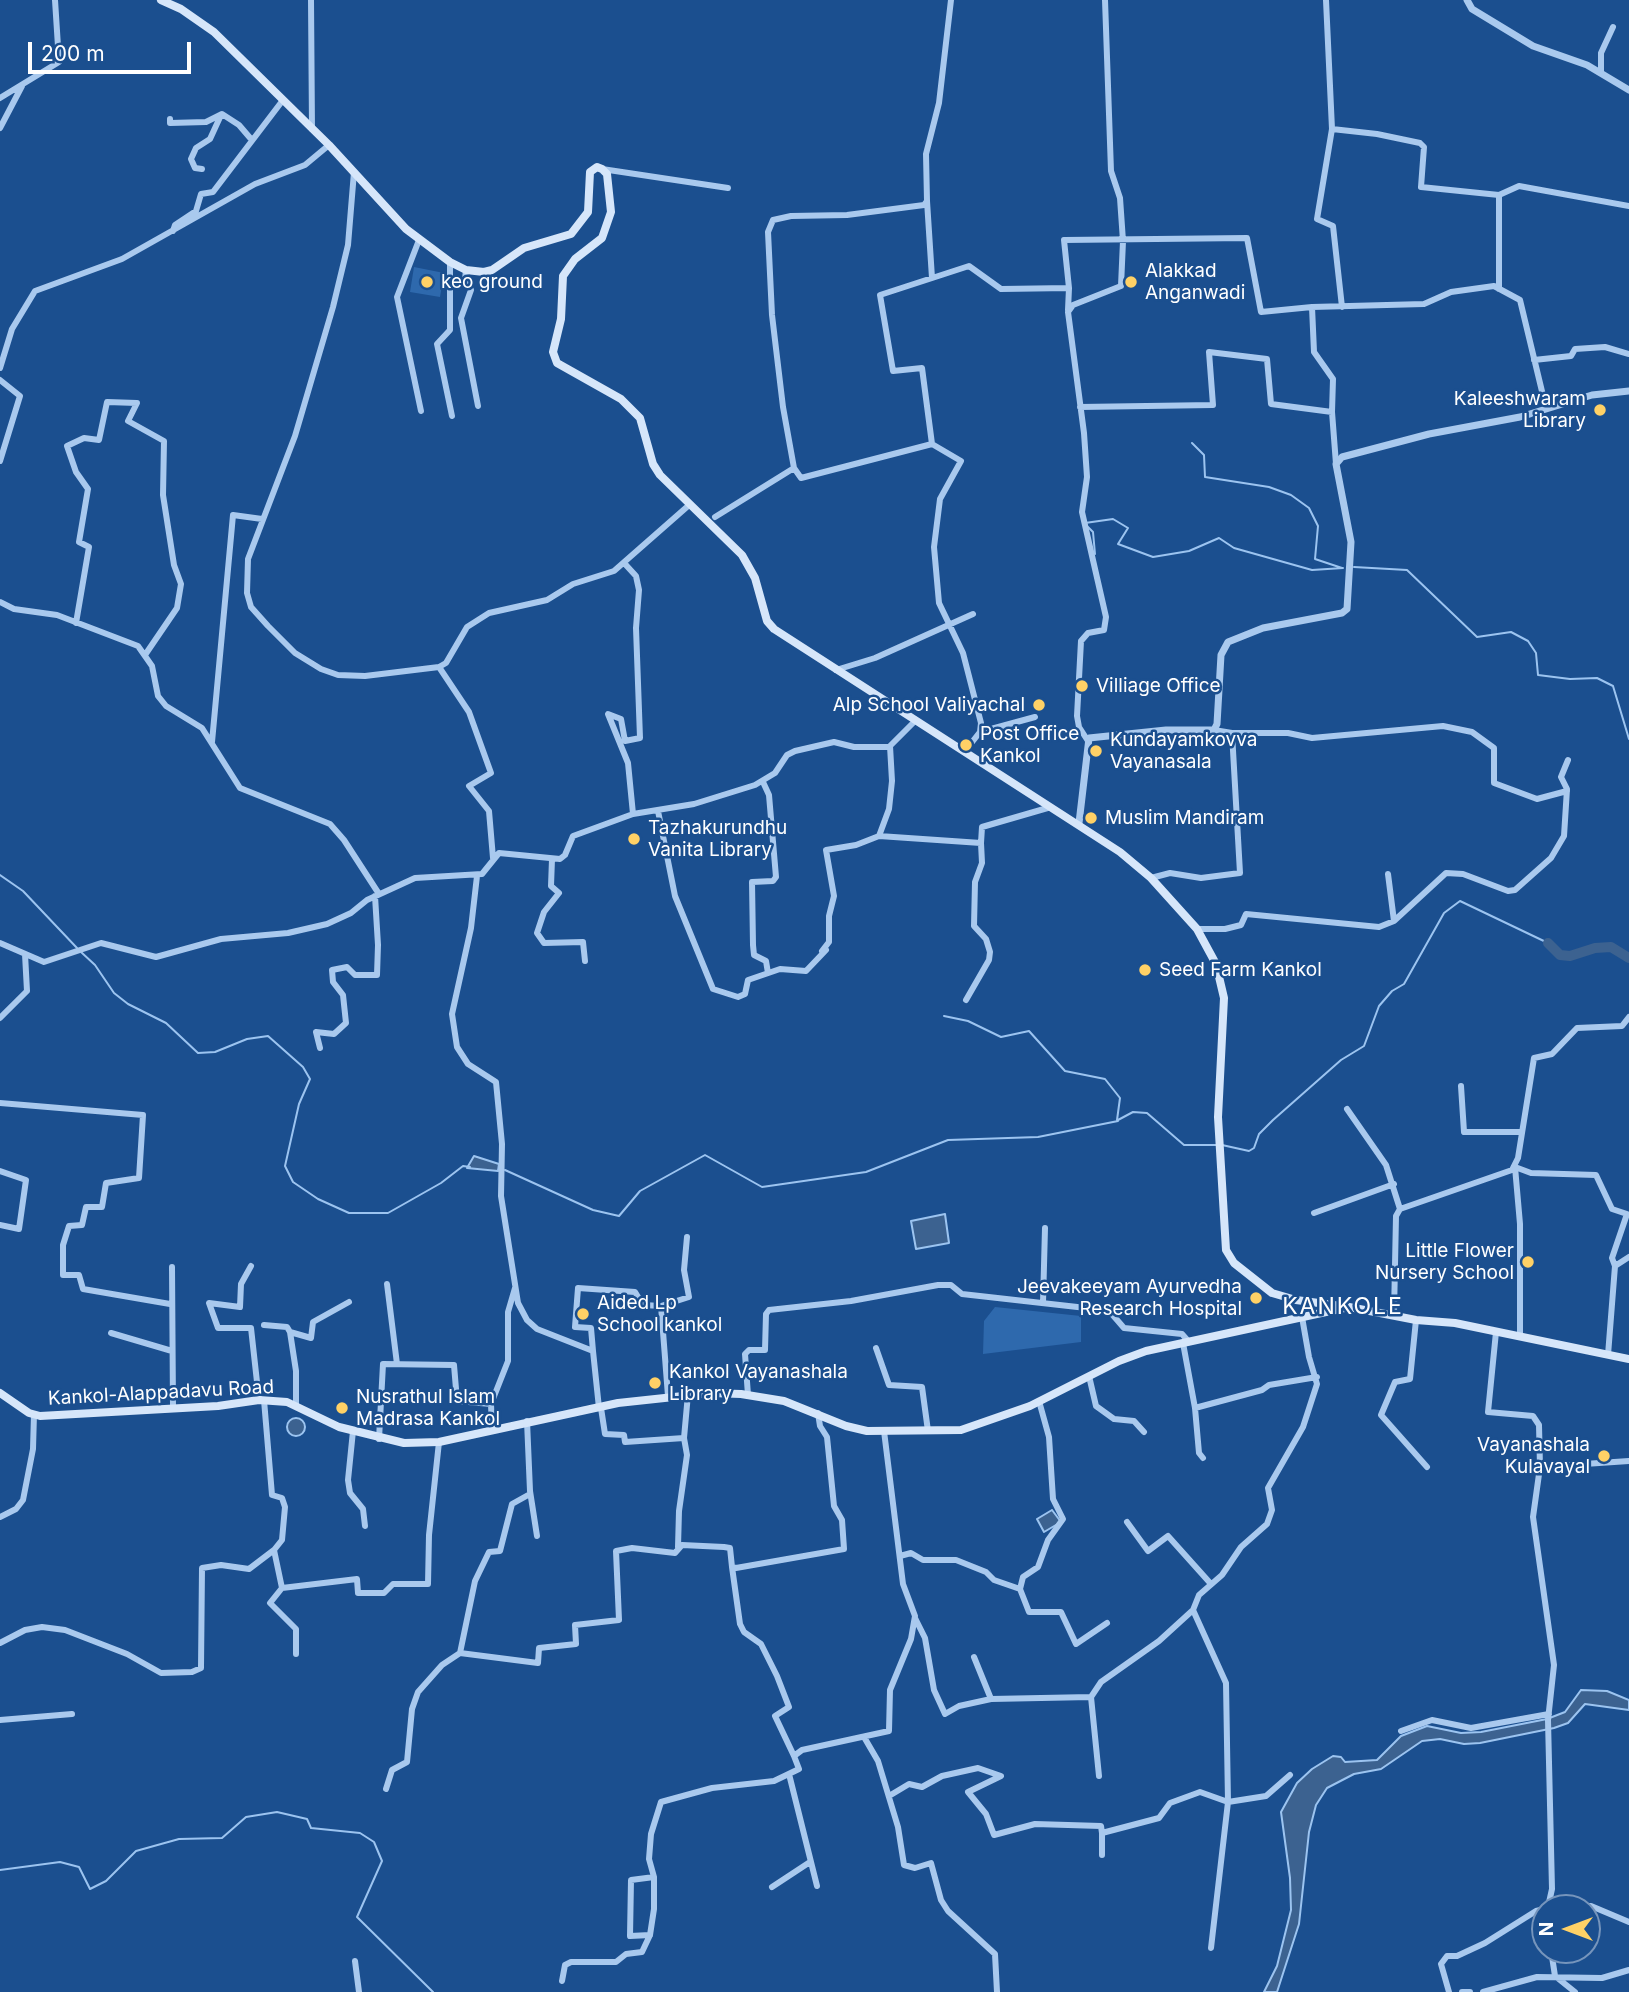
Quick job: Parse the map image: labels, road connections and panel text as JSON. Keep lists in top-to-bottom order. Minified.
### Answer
{"streets":{"main road":["Kankol-Alappadavu Road"]},"districts":["KANKOLE"],"places":["keo ground","Alakkad Anganwadi","Kaleeshwaram Library","Villiage Office","Alp School Valiyachal","Post Office Kankol","Kundayamkovva Vayanasala","Muslim Mandiram","Tazhakurundhu Vanita Library","Seed Farm Kankol","Little Flower Nursery School","Jeevakeeyam Ayurvedha Research Hospital","Aided Lp School kankol","Kankol Vayanashala Library","Nusrathul Islam Madrasa Kankol","Vayanashala Kulavayal"],"scale_bar":"200 m","north":"left"}
